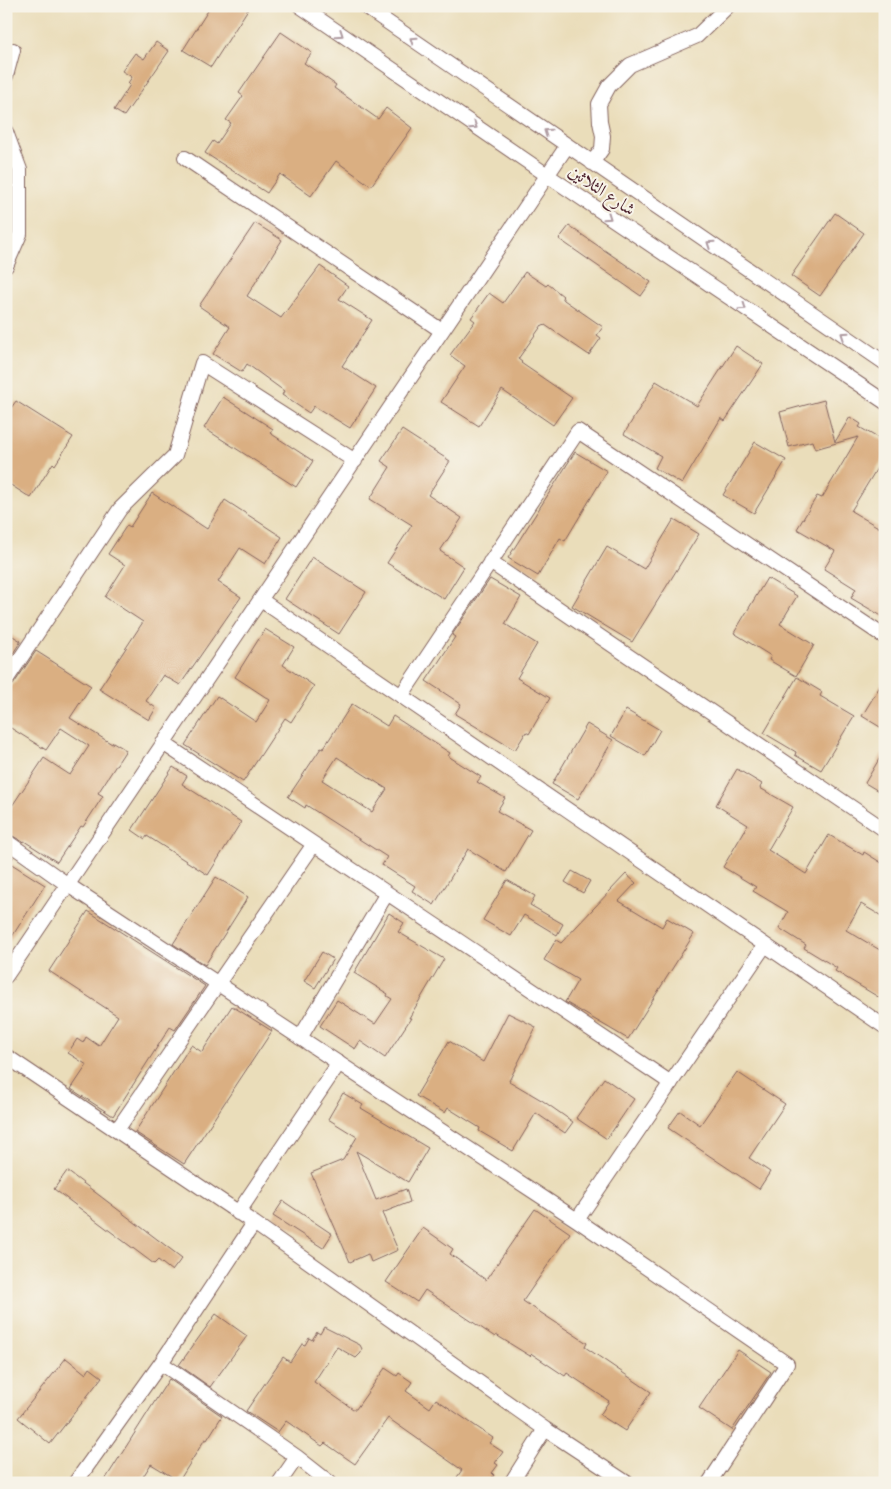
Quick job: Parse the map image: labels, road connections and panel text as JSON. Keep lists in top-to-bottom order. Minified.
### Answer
{"streets":{"street":["شارع الثلاثين"]}}
